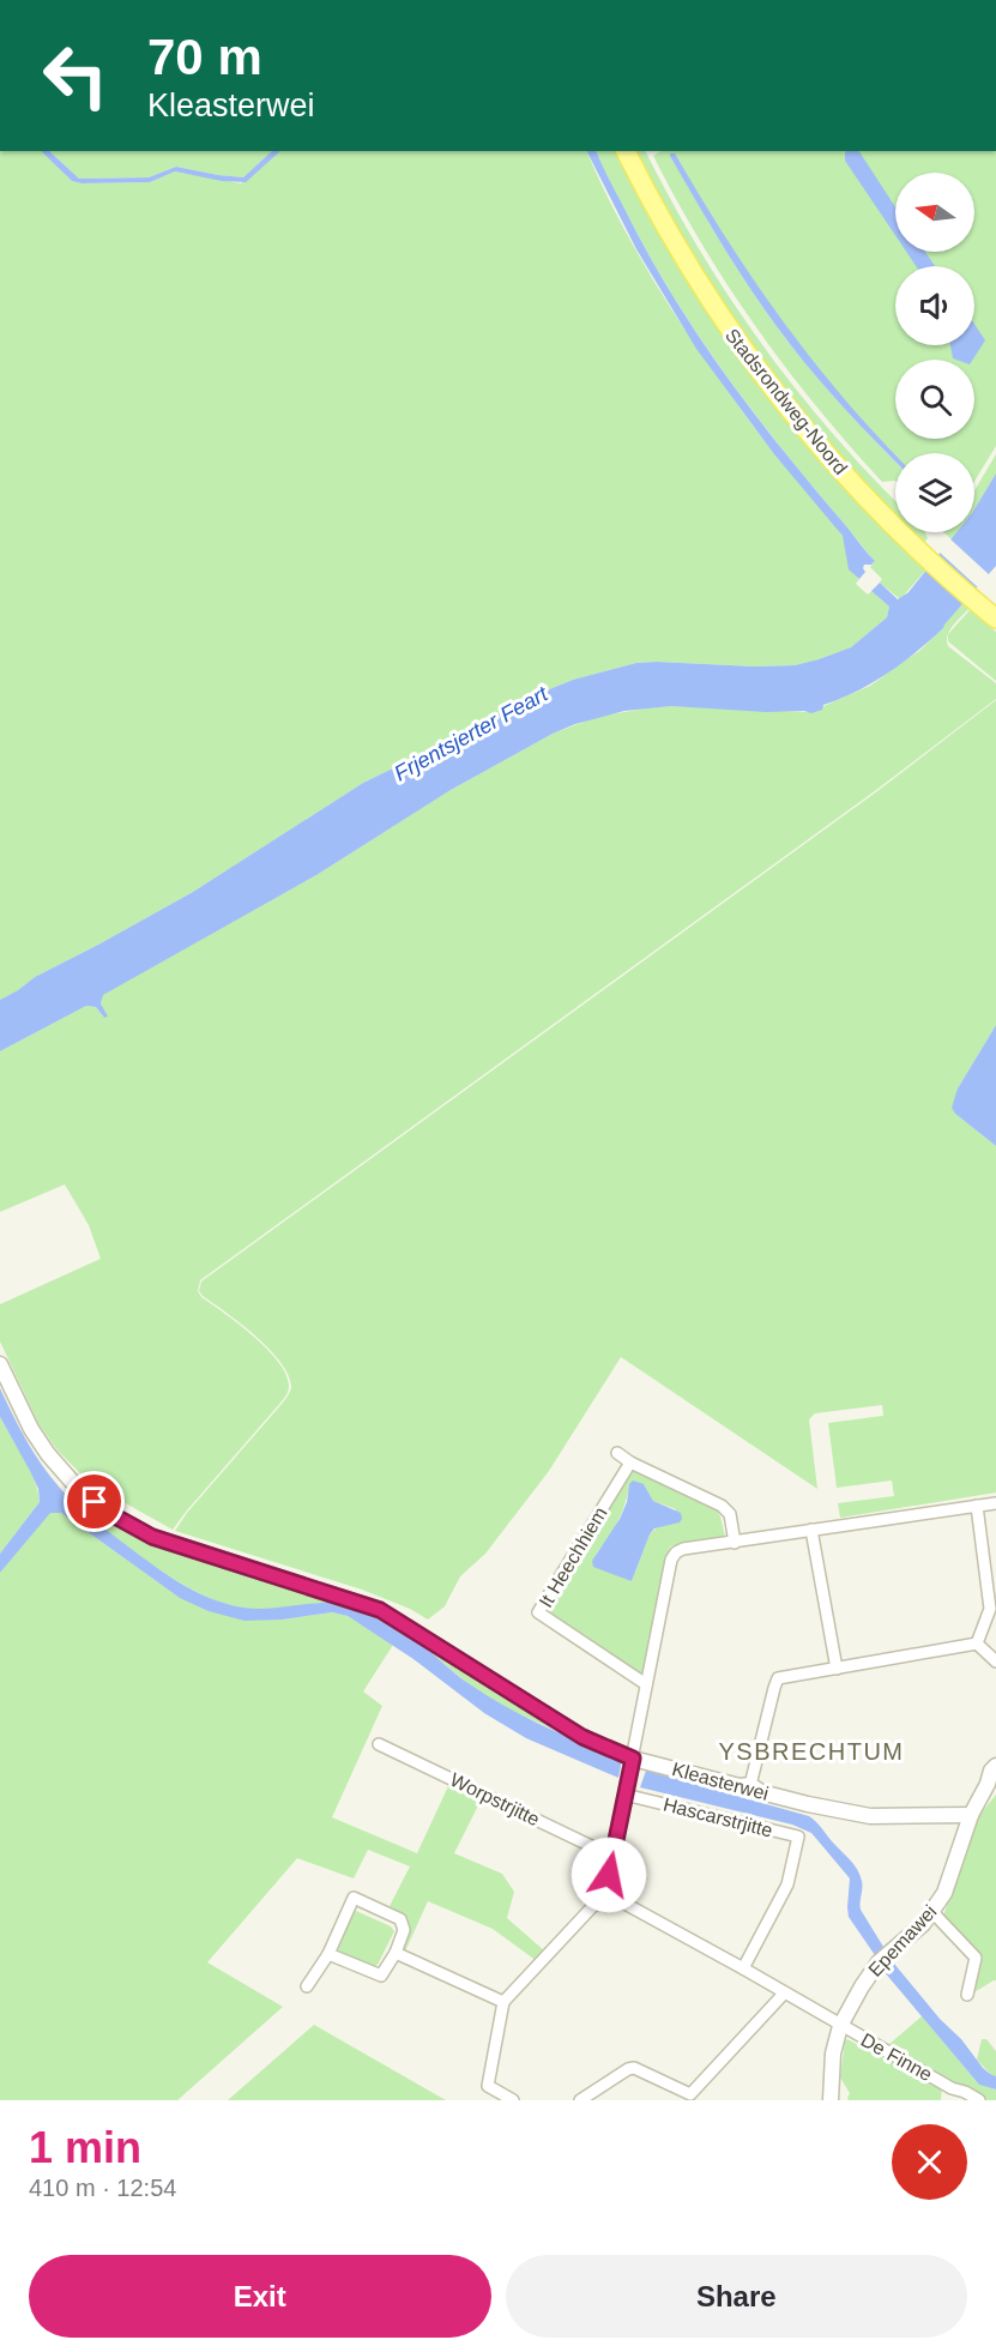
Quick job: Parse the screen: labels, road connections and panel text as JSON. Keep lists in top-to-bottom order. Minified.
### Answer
{"streets":{"main road":["Stadsrondweg-Noord"],"street":["It Heechhiem","Kleasterwei","Worpstrjitte","Hascarstrjitte","Epemawei","De Finne"]},"crossings":[["Kleasterwei","Epemawei"],["Epemawei","De Finne"]],"districts":["YSBRECHTUM"],"water":["Frjentsjerter Feart"],"north":"left","page":{"turn":["70 m","Kleasterwei"],"heading":["1 min","410 m · 12:54"],"buttons":["Exit","Share"]}}
